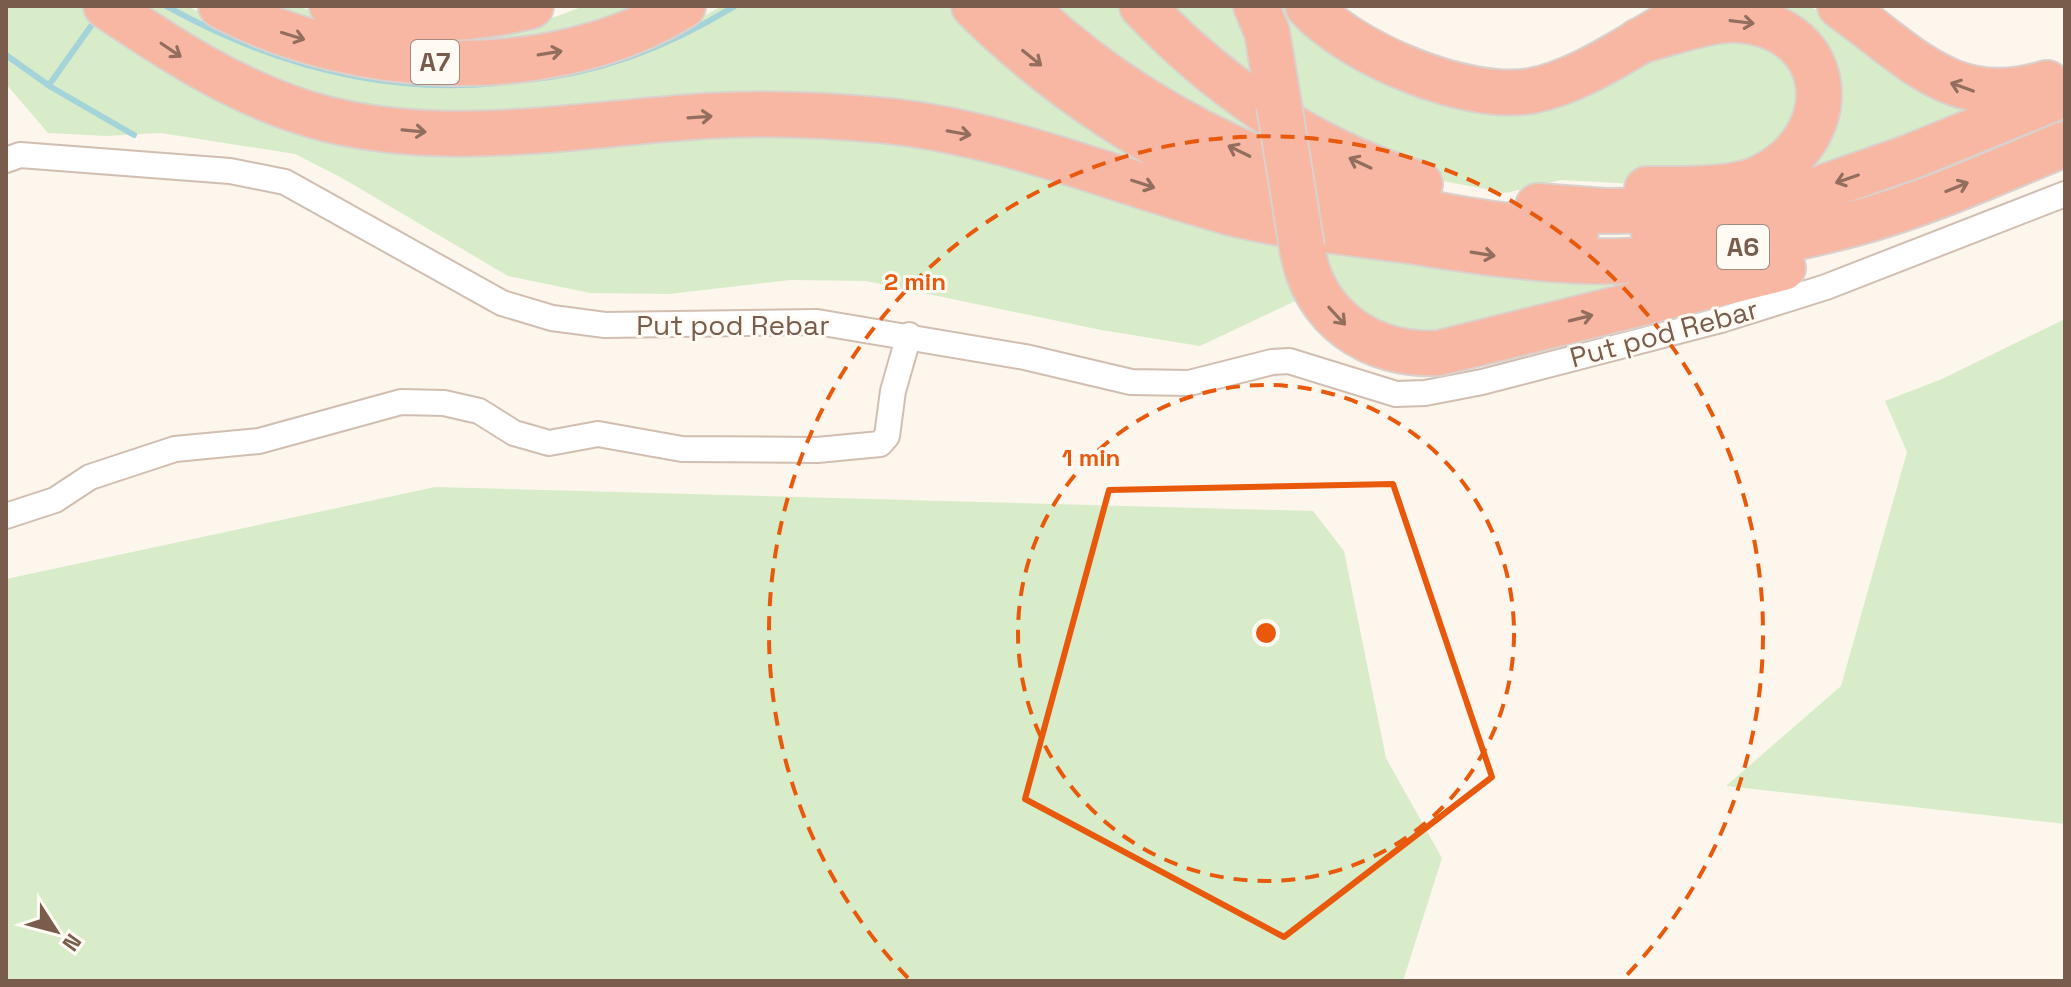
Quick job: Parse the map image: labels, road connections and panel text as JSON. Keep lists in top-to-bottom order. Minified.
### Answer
{"streets":{"highway":["A7","A6"],"street":["Put pod Rebar"]},"north":"bottom right","rings":["2 min","1 min"]}
